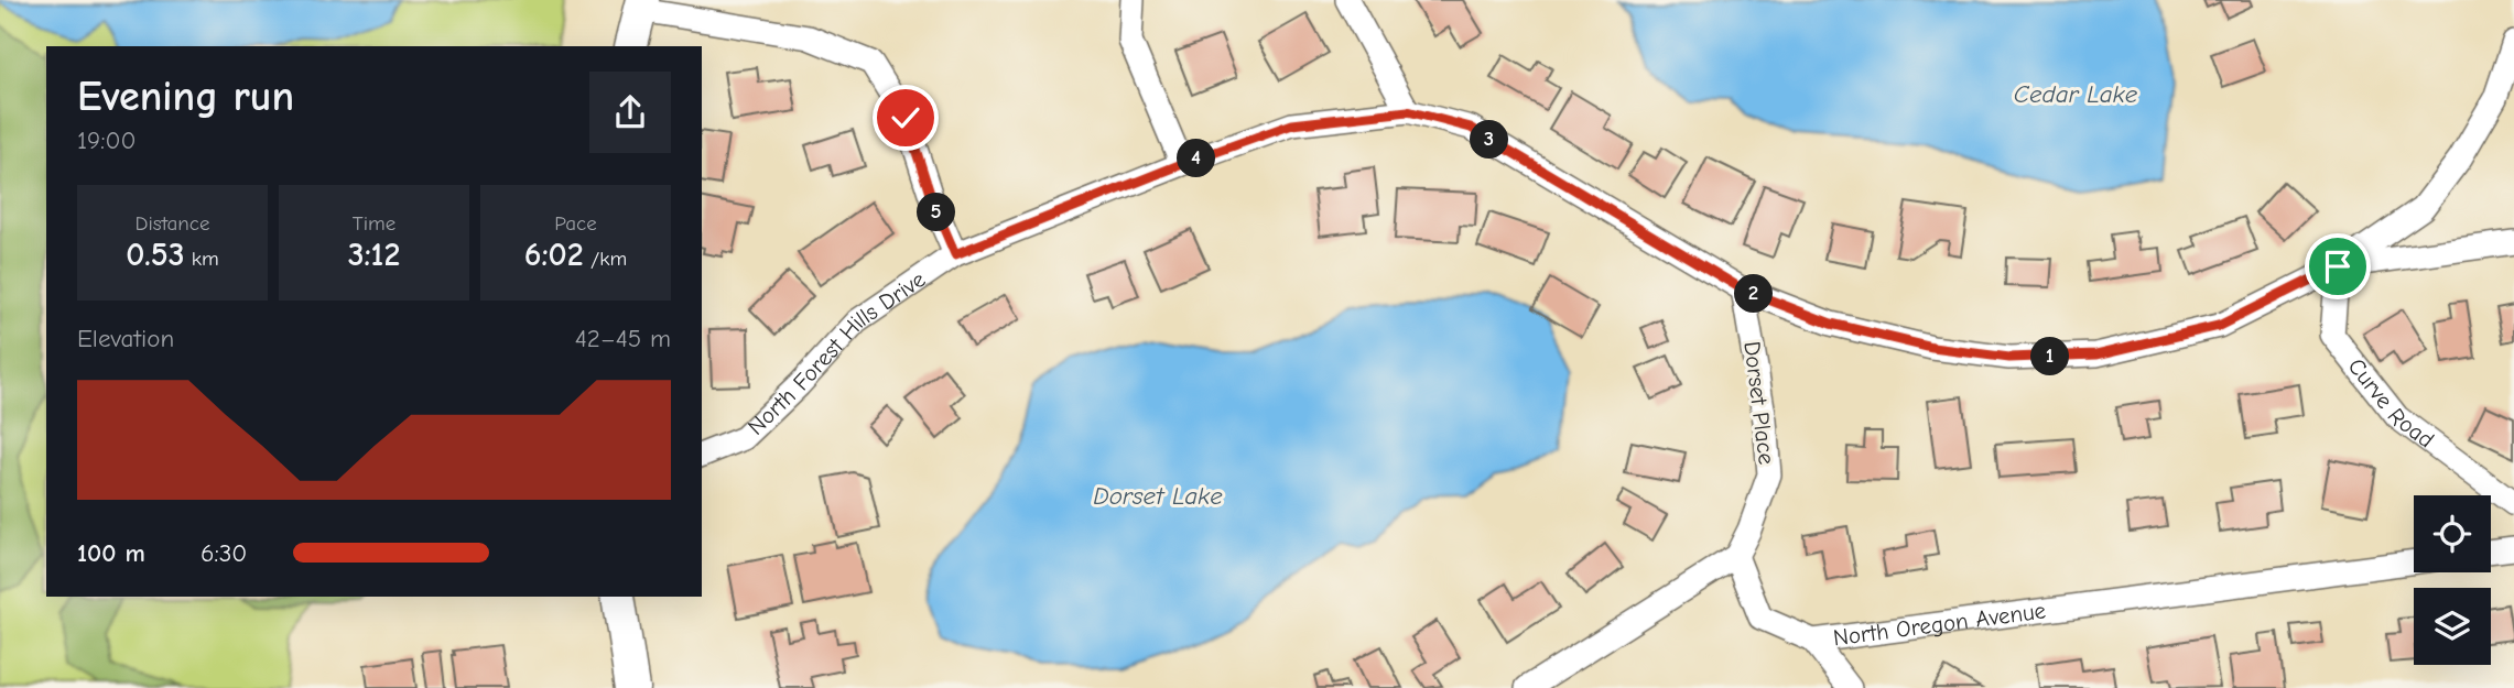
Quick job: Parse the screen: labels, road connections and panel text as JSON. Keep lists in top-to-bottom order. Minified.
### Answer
{"streets":{"street":["North Forest Hills Drive","Curve Road","Dorset Place","North Oregon Avenue"]},"crossings":[["North Forest Hills Drive","Curve Road"],["North Forest Hills Drive","Dorset Place"],["Dorset Place","North Oregon Avenue"]],"water":["Cedar Lake","Dorset Lake"],"page":{"heading":["Evening run","19:00"],"pins":["3","4","5","2","1"],"stats":[["Distance","0.53 km"],["Time","3:12"],["Pace","6:02 /km"]],"chart":["Elevation","42–45 m"],"list":[{"name":"100 m","note":"6:30"}]}}
